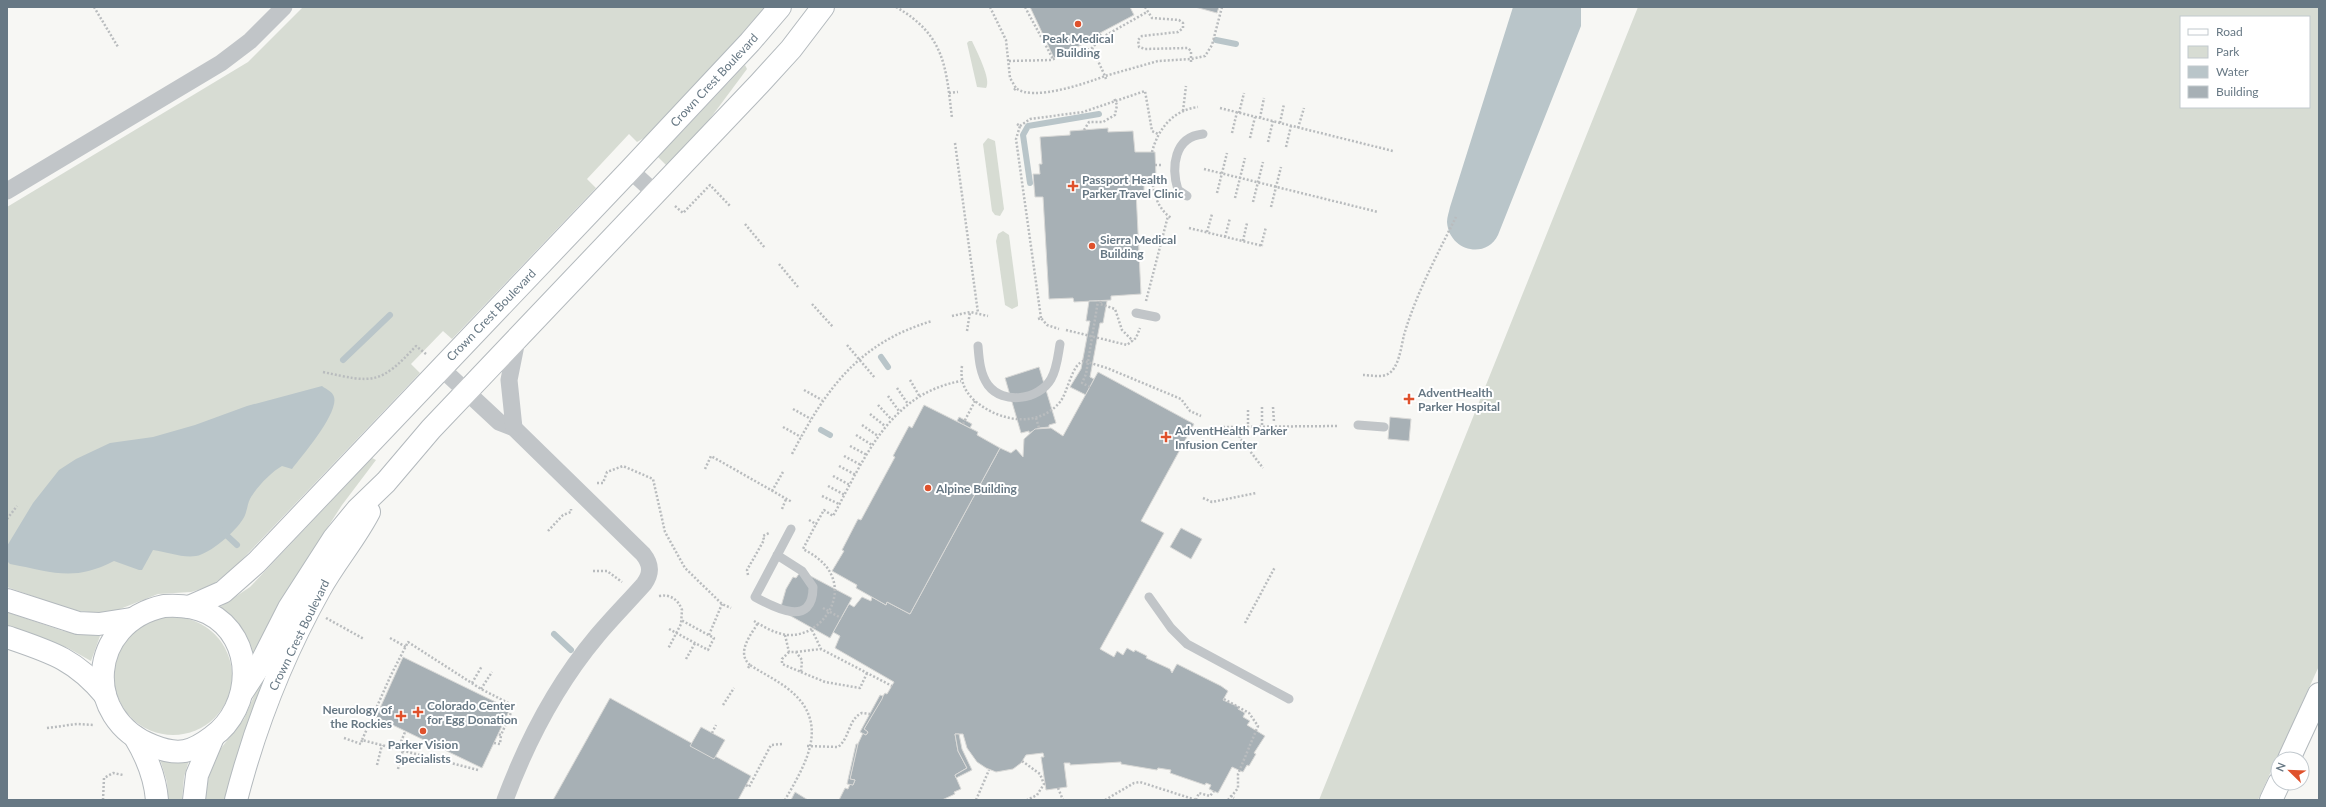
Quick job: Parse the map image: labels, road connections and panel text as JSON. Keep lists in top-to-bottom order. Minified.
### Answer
{"streets":{"main road":["Crown Crest Boulevard"]},"places":{"other":["Peak Medical Building","Sierra Medical Building","Alpine Building","Parker Vision Specialists"],"health":["Passport Health Parker Travel Clinic","AdventHealth Parker Hospital","AdventHealth Parker Infusion Center","Colorado Center for Egg Donation","Neurology of the Rockies"]},"legend":["Road","Park","Water","Building"],"north":"top left"}
